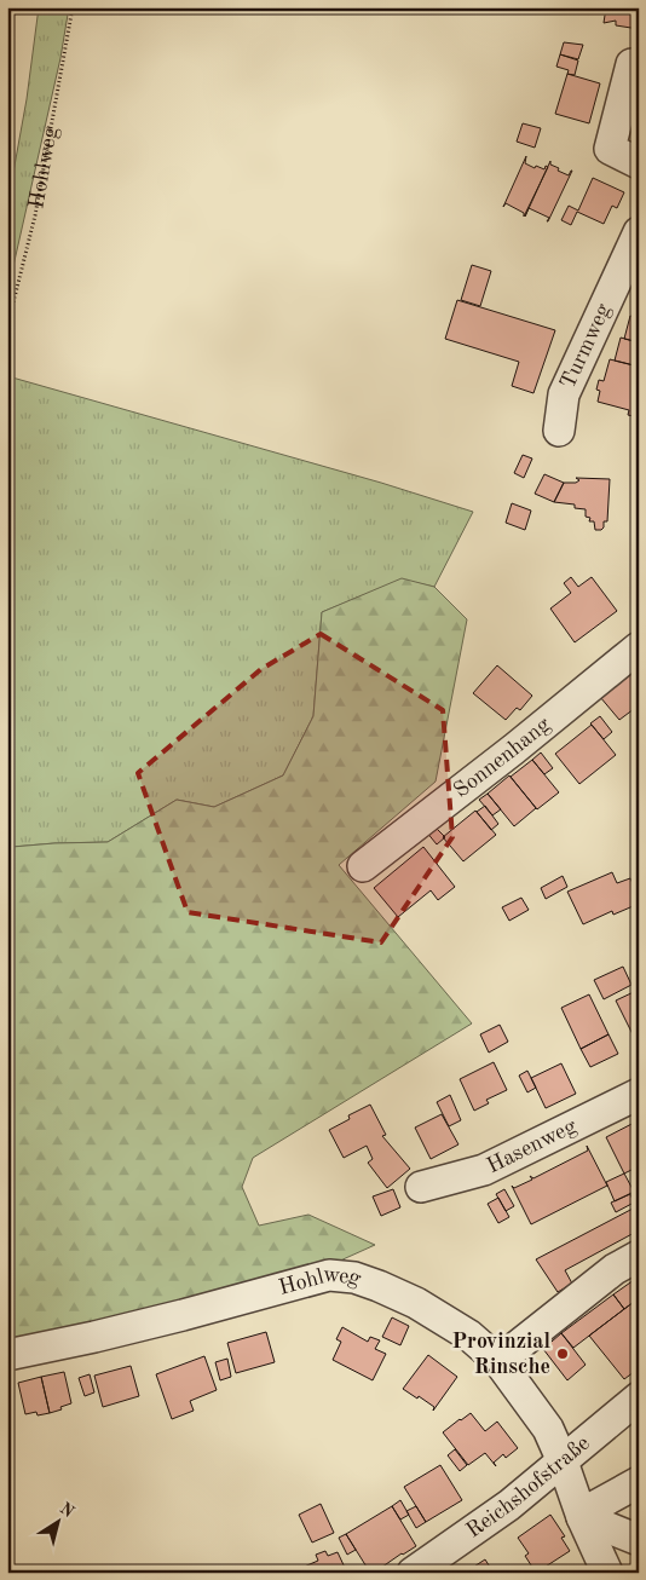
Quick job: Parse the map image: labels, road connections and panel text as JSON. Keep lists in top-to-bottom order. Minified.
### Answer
{"streets":{"street":["Hohlweg","Turmweg","Sonnenhang","Hasenweg","Reichshofstraße"]},"crossings":[["Hohlweg","Reichshofstraße"]],"places":["Provinzial Rinsche"],"north":"top right"}
